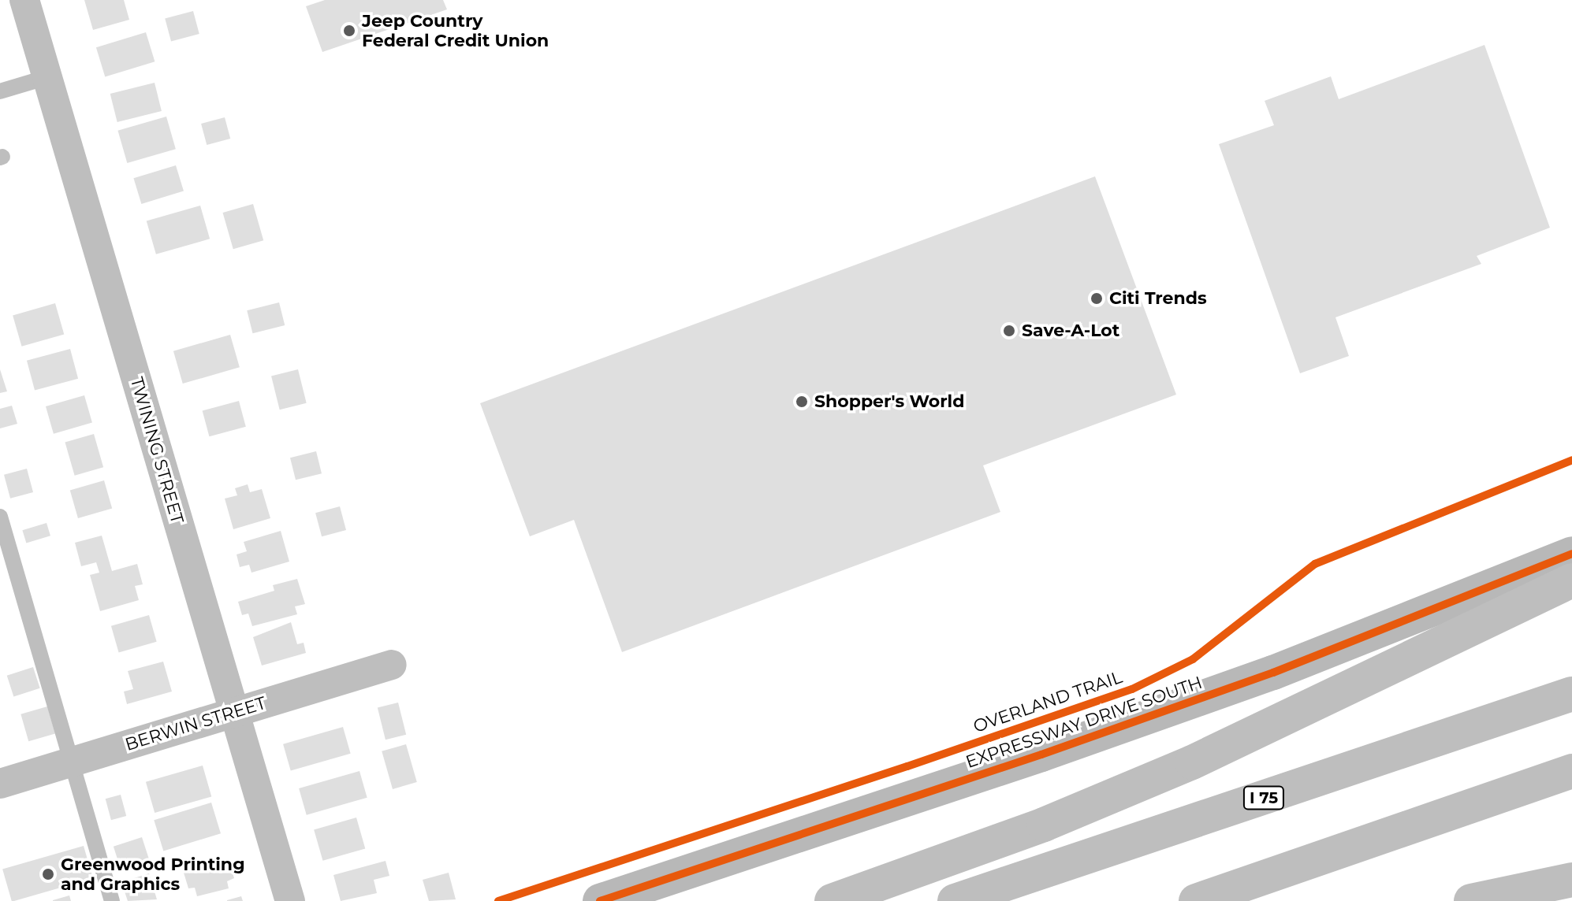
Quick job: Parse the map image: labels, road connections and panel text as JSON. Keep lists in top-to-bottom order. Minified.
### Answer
{"streets":{"highway":["I 75"],"main road":["EXPRESSWAY DRIVE SOUTH"],"street":["TWINING STREET","BERWIN STREET"],"cycle path":["OVERLAND TRAIL"]},"crossings":[["TWINING STREET","BERWIN STREET"]],"places":["Jeep Country Federal Credit Union","Citi Trends","Save-A-Lot","Shopper's World","Greenwood Printing and Graphics"]}
